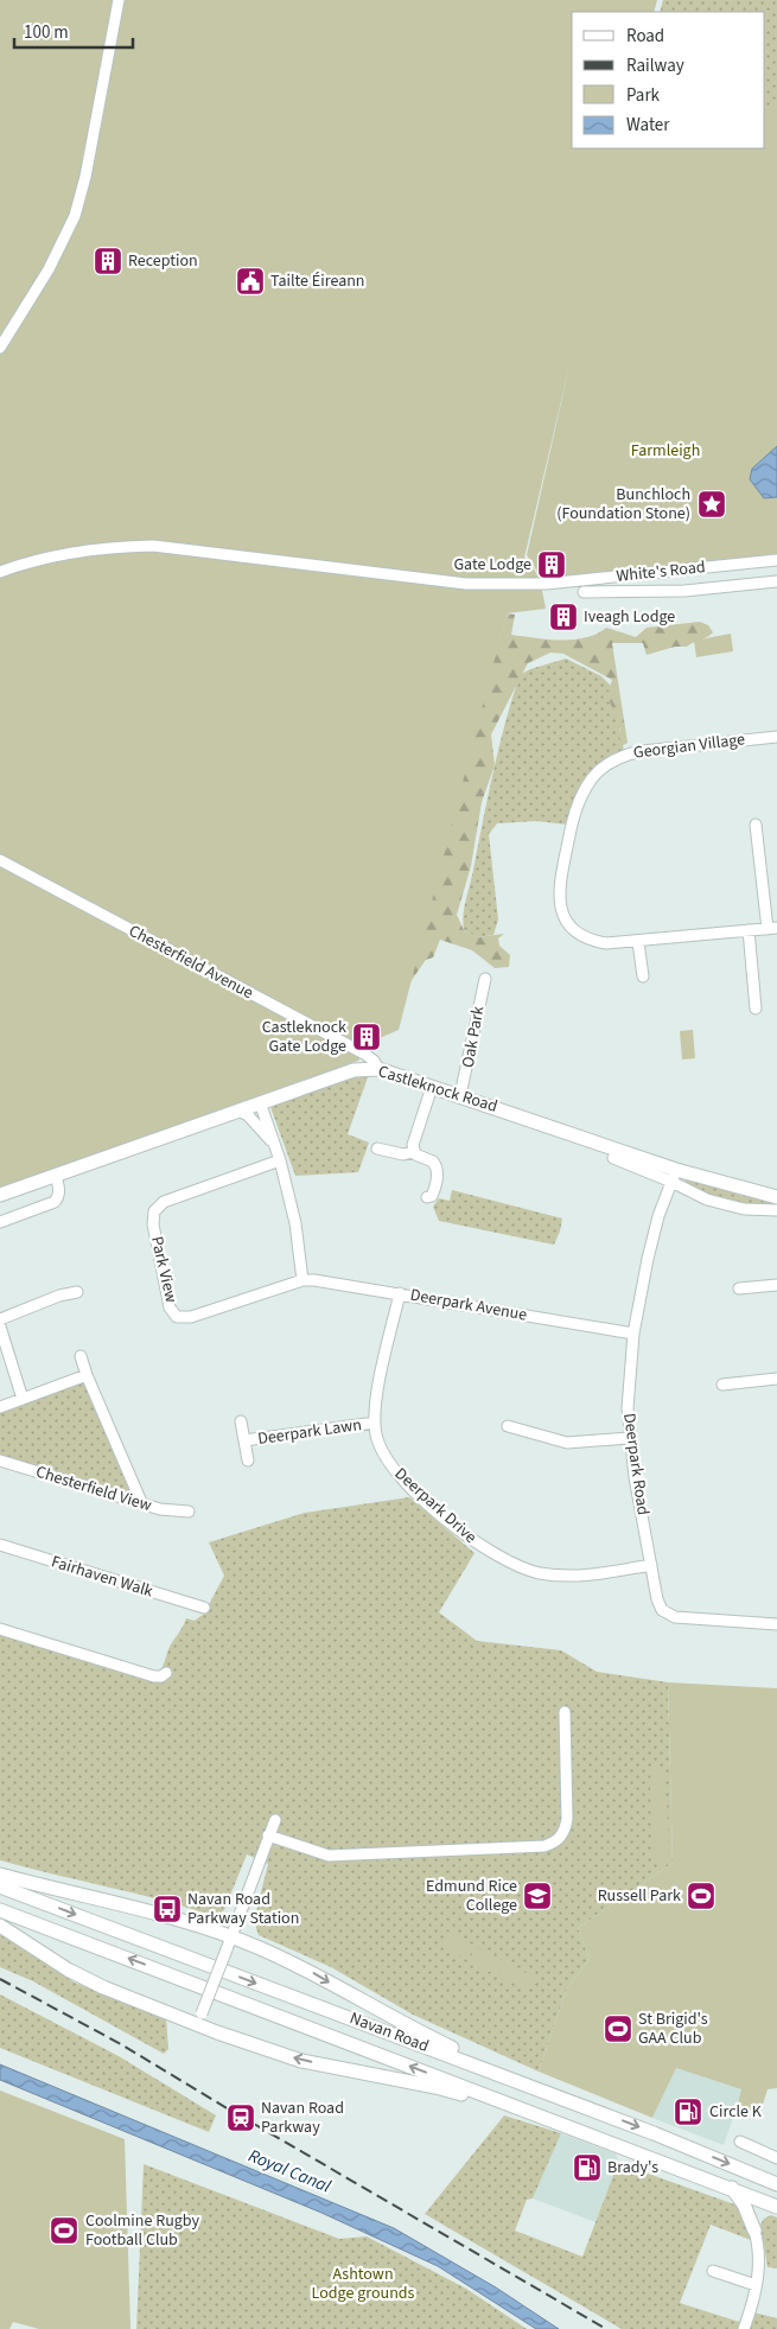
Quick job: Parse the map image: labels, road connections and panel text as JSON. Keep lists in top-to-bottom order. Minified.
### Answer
{"streets":{"main road":["Castleknock Road","Navan Road"],"street":["White's Road","Georgian Village","Chesterfield Avenue","Oak Park","Park View","Deerpark Avenue","Deerpark Lawn","Deerpark Road","Chesterfield View","Deerpark Drive","Fairhaven Walk"]},"crossings":[["Chesterfield Avenue","Castleknock Road"],["Oak Park","Castleknock Road"],["Castleknock Road","Deerpark Road"],["Park View","Deerpark Avenue"],["Deerpark Avenue","Deerpark Road"],["Deerpark Avenue","Deerpark Drive"],["Deerpark Lawn","Deerpark Drive"],["Deerpark Road","Deerpark Drive"]],"water":["Royal Canal"],"parks":["Farmleigh","Ashtown Lodge grounds"],"places":{"building":["Reception","Gate Lodge","Iveagh Lodge","Castleknock Gate Lodge"],"public building":["Tailte Éireann"],"place":["Bunchloch (Foundation Stone)"],"school or university":["Edmund Rice College"],"sports":["Russell Park","St Brigid's GAA Club","Coolmine Rugby Football Club"],"bus stop":["Navan Road Parkway Station"],"fuel station":["Circle K","Brady's"],"station":["Navan Road Parkway"]},"legend":["Road","Railway","Park","Water"],"scale_bar":"100 m"}
